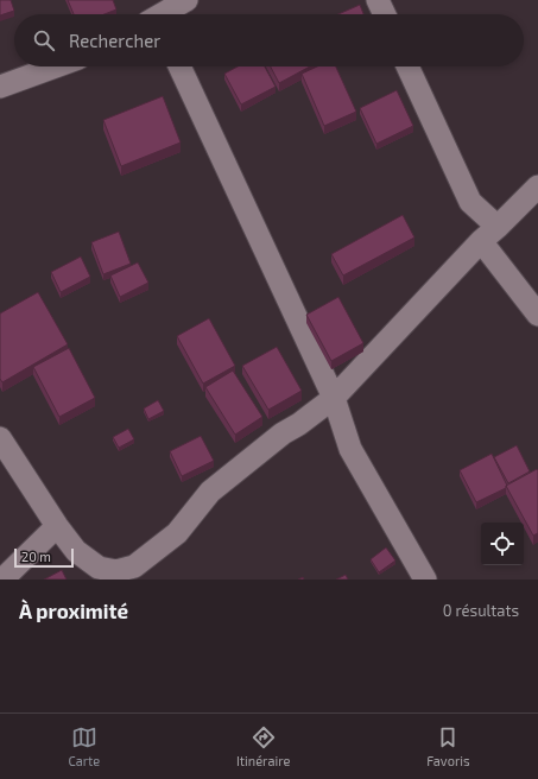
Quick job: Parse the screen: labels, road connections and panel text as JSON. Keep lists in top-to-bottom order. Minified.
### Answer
{"scale_bar":"20 m","page":{"search":"Rechercher","scale":"20 m","heading":["À proximité","0 résultats"],"nav":["Carte","Itinéraire","Favoris"]}}
